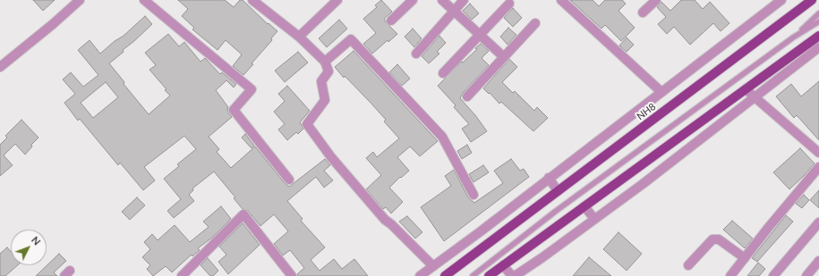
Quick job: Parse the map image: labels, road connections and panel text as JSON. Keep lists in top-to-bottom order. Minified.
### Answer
{"streets":{"main road":["NH8"]},"north":"top right"}
